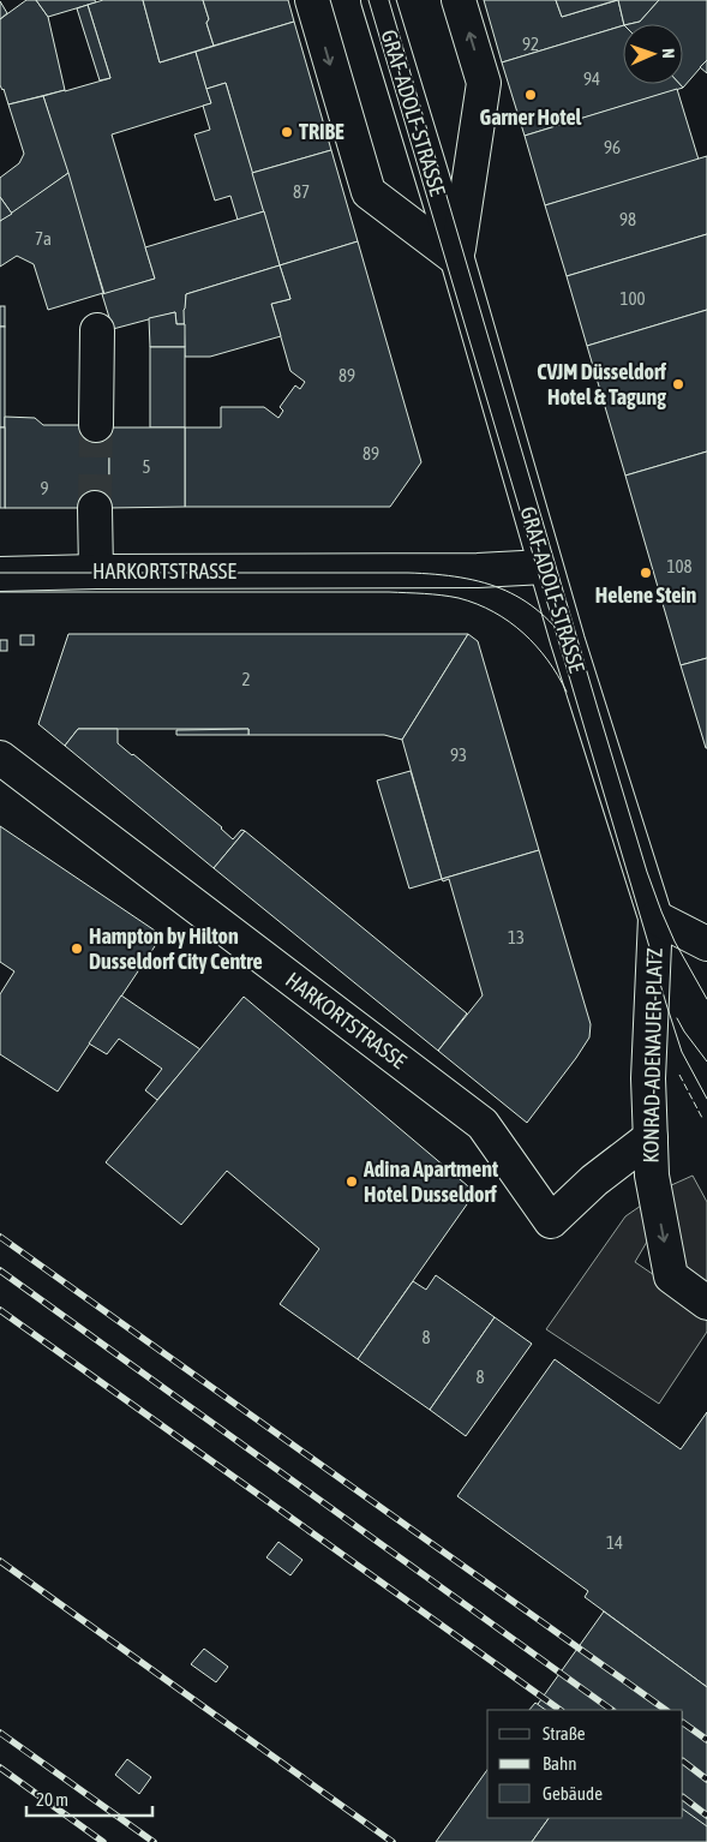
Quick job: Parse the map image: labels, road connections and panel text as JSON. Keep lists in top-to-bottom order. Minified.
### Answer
{"streets":{"street":["GRAF-ADOLF-STRASSE","HARKORTSTRASSE","KONRAD-ADENAUER-PLATZ"]},"crossings":[["GRAF-ADOLF-STRASSE","HARKORTSTRASSE"],["GRAF-ADOLF-STRASSE","KONRAD-ADENAUER-PLATZ"],["HARKORTSTRASSE","KONRAD-ADENAUER-PLATZ"]],"one_way":["KONRAD-ADENAUER-PLATZ"],"places":["Garner Hotel","TRIBE","CVJM Düsseldorf Hotel & Tagung","Helene Stein","Hampton by Hilton Dusseldorf City Centre","Adina Apartment Hotel Dusseldorf"],"house_numbers":["92","94","96","87","98","7a","100","89","89","5","9","108","2","93","13","8","8","14"],"legend":["Straße","Bahn","Gebäude"],"scale_bar":"20 m","north":"right"}
